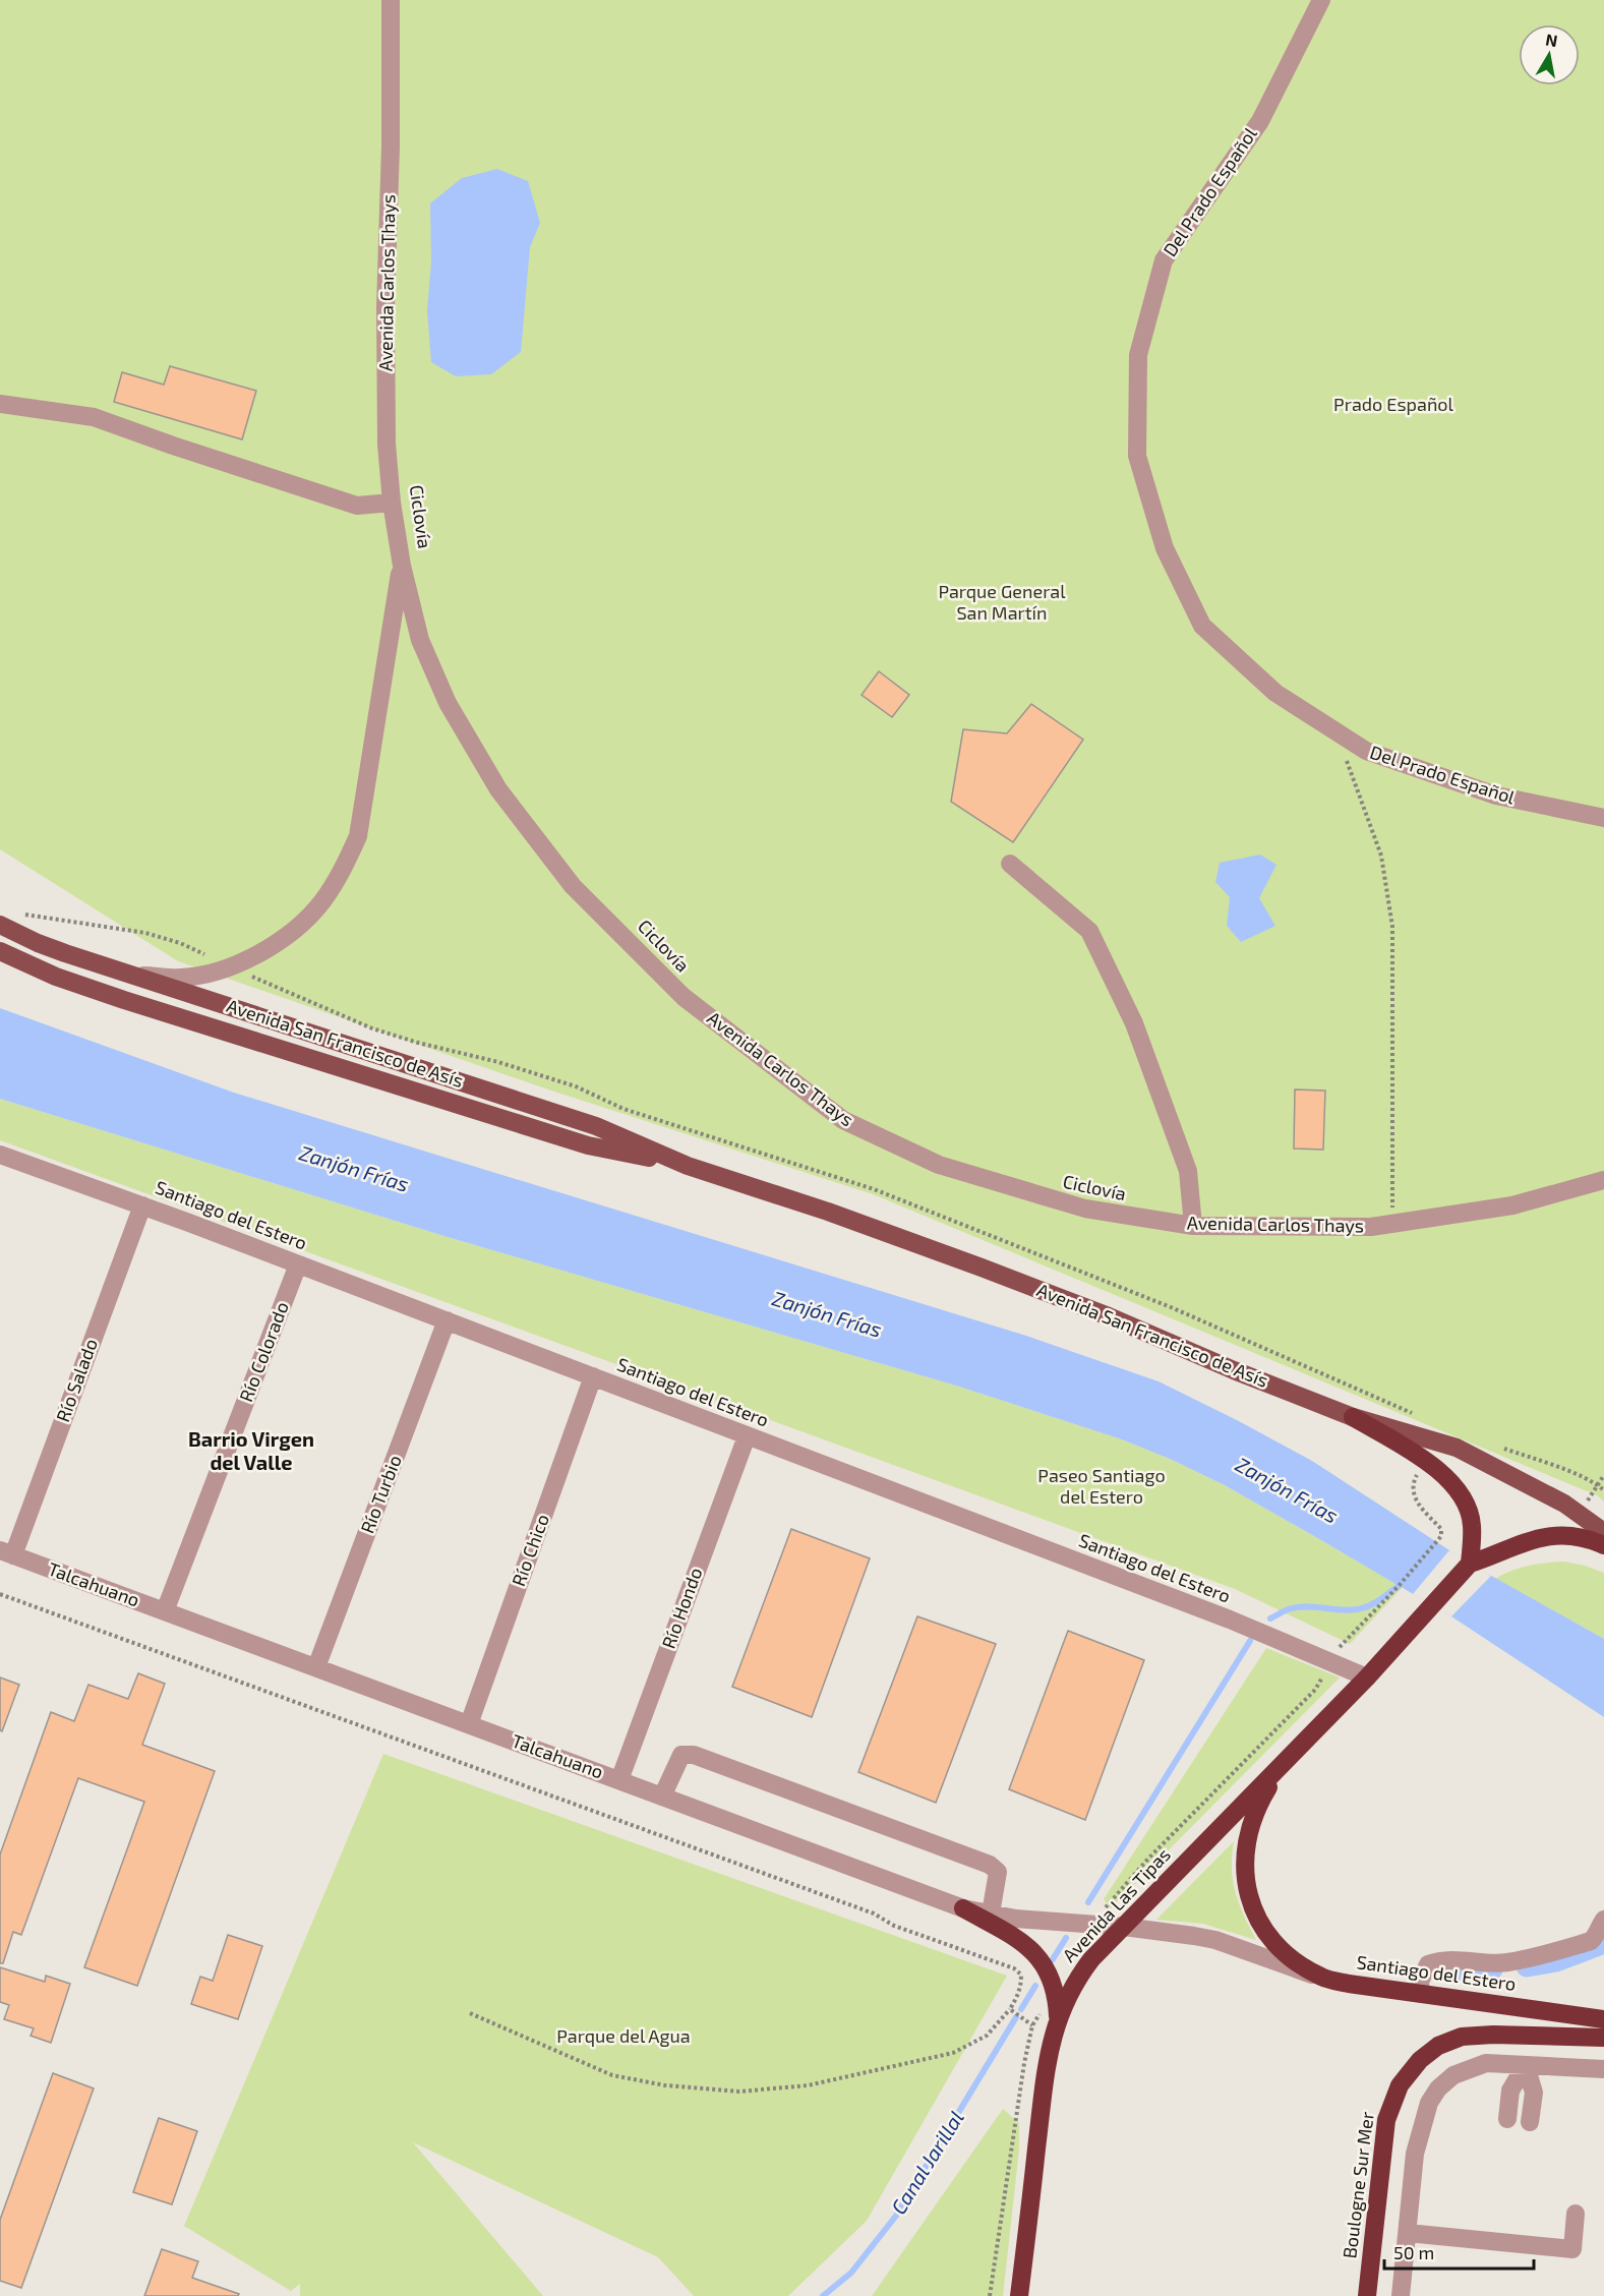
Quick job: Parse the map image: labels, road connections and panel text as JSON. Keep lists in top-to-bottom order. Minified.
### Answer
{"streets":{"highway":["Santiago del Estero","Avenida Las Tipas","Boulogne Sur Mer"],"main road":["Avenida San Francisco de Asís"],"street":["Del Prado Español","Avenida Carlos Thays","Río Colorado","Río Salado","Río Turbio","Río Chico","Talcahuano","Río Hondo"]},"crossings":[["Avenida Carlos Thays","Avenida San Francisco de Asís"],["Santiago del Estero","Río Colorado"],["Santiago del Estero","Río Salado"],["Santiago del Estero","Río Turbio"],["Santiago del Estero","Río Chico"],["Santiago del Estero","Talcahuano"],["Santiago del Estero","Río Hondo"],["Santiago del Estero","Avenida Las Tipas"],["Río Colorado","Talcahuano"],["Río Salado","Talcahuano"],["Río Turbio","Talcahuano"],["Río Chico","Talcahuano"],["Talcahuano","Río Hondo"],["Talcahuano","Avenida Las Tipas"]],"districts":["Barrio Virgen del Valle"],"water":["Zanjón Frías","Canal Jarillal"],"parks":["Prado Español","Parque General San Martín","Paseo Santiago del Estero","Parque del Agua"],"scale_bar":"50 m","north":"top"}
